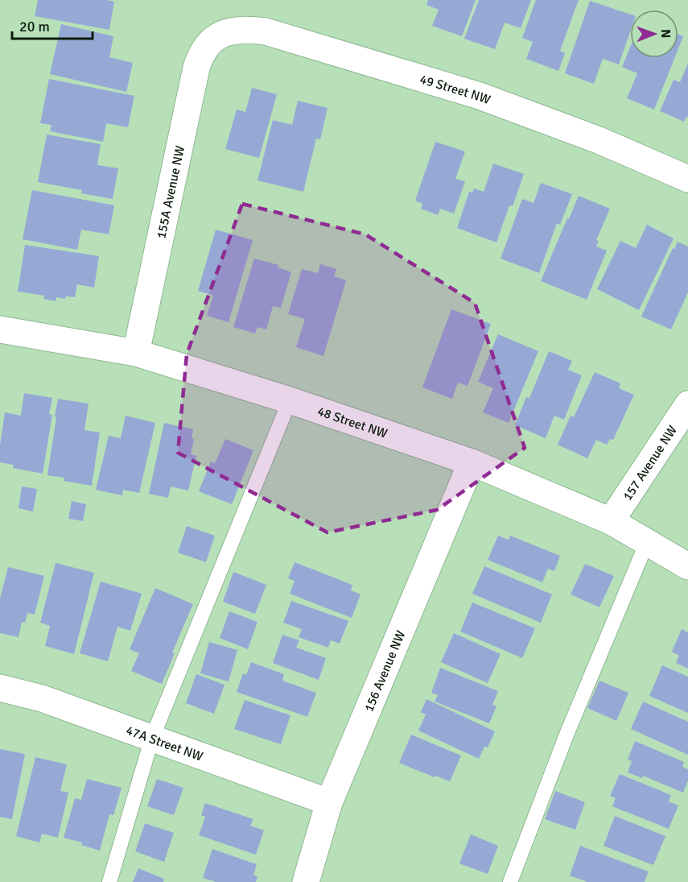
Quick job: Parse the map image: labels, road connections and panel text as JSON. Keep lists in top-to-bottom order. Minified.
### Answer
{"streets":{"street":["49 Street NW","155A Avenue NW","48 Street NW","157 Avenue NW","156 Avenue NW","47A Street NW"]},"crossings":[["49 Street NW","155A Avenue NW"],["155A Avenue NW","48 Street NW"],["48 Street NW","157 Avenue NW"],["48 Street NW","156 Avenue NW"],["156 Avenue NW","47A Street NW"]],"scale_bar":"20 m","north":"right"}
